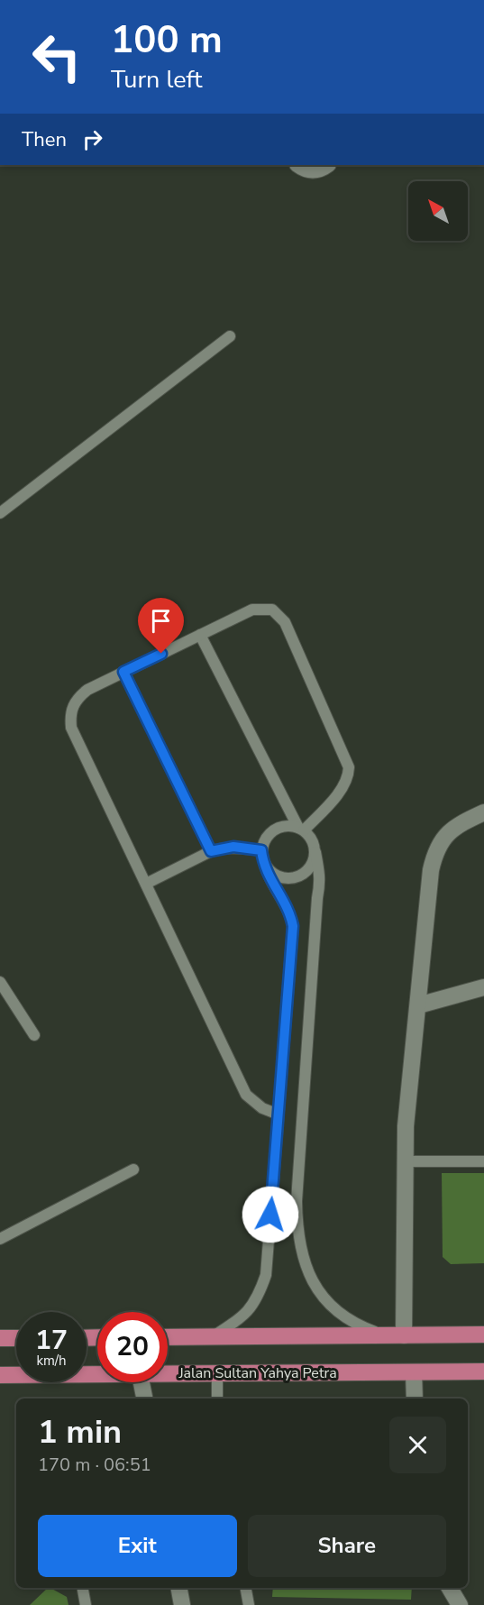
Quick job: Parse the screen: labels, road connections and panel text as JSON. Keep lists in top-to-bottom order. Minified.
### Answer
{"streets":{"highway":["Jalan Sultan Yahya Petra"]},"north":"top left","page":{"turn":["100 m","Turn left"],"then":"Then","speed":"17 km/h","limit":"20","heading":["1 min","170 m · 06:51"],"buttons":["Exit","Share"]}}
